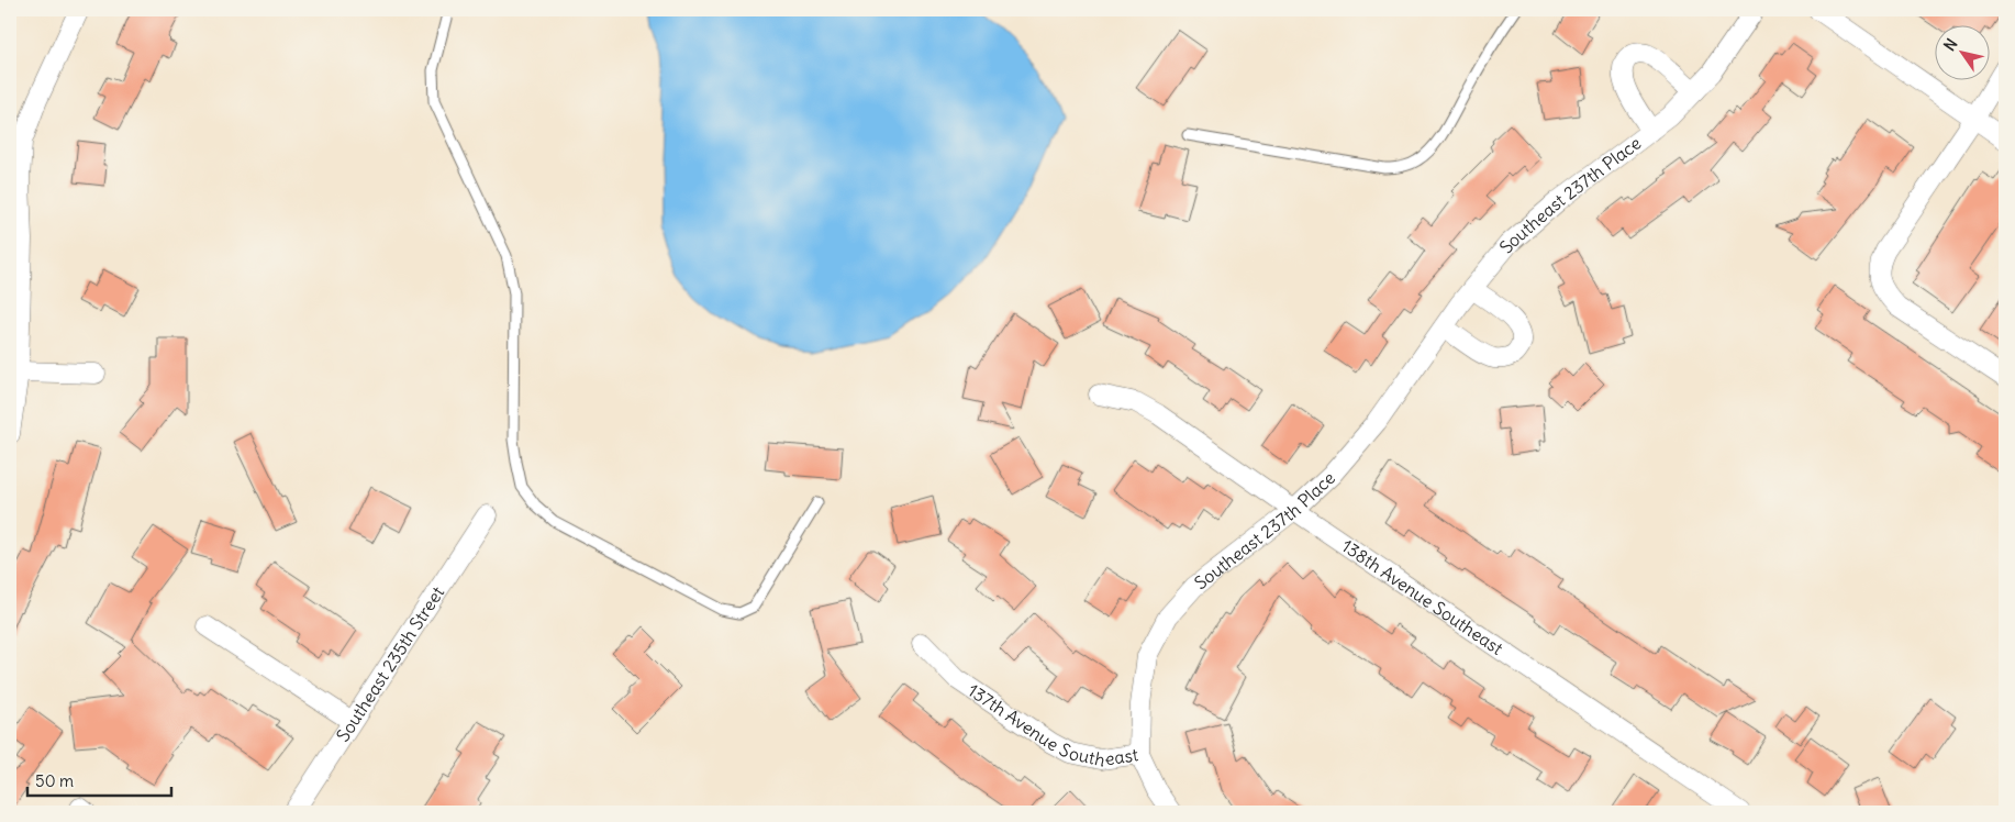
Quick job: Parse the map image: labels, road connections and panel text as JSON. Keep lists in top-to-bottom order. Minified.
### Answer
{"streets":{"street":["Southeast 237th Place","138th Avenue Southeast","Southeast 235th Street","137th Avenue Southeast"]},"crossings":[["Southeast 237th Place","138th Avenue Southeast"],["Southeast 237th Place","137th Avenue Southeast"]],"scale_bar":"50 m","north":"top left"}
